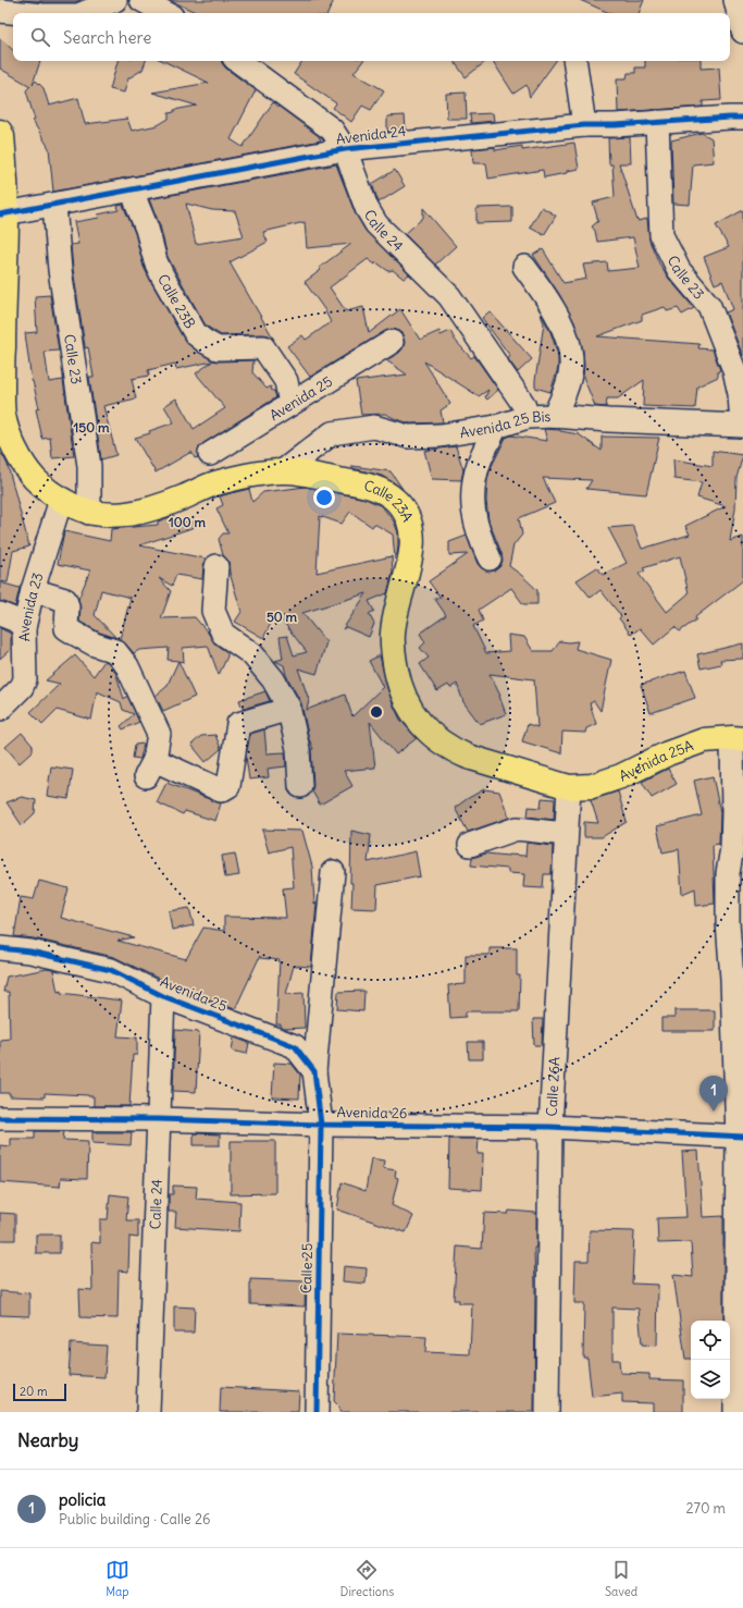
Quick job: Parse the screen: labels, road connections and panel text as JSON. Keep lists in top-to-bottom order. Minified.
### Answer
{"streets":{"main road":["Calle 23A","Avenida 25A"],"street":["Avenida 24","Calle 24","Calle 23","Calle 23B","Avenida 25","Avenida 25 Bis","Avenida 23","Calle 26A","Avenida 26","Calle 25"]},"crossings":[["Avenida 24","Calle 24"],["Avenida 24","Calle 23"],["Avenida 24","Calle 23B"],["Avenida 24","Calle 23A"],["Calle 24","Avenida 25"],["Calle 24","Avenida 25 Bis"],["Calle 24","Avenida 26"],["Calle 23","Avenida 25 Bis"],["Calle 23","Calle 23A"],["Calle 23B","Avenida 25"],["Avenida 25 Bis","Calle 23A"],["Calle 23A","Avenida 23"],["Calle 23A","Avenida 25A"],["Calle 23A","Calle 26A"],["Avenida 25A","Calle 26A"],["Calle 26A","Avenida 26"],["Avenida 26","Calle 25"]],"scale_bar":"20 m","page":{"search":"Search here","pins":"1","scale":"20 m","heading":"Nearby","list":[{"mark":"1","name":"policia","note":"Public building · Calle 26","value":"270 m"}],"nav":["Map","Directions","Saved"]},"rings":["150 m","100 m","50 m"]}
